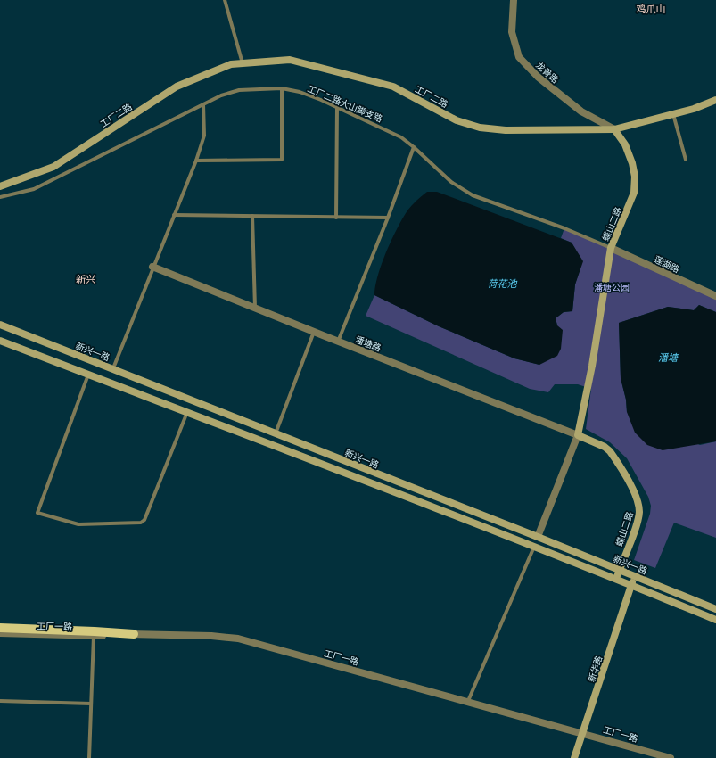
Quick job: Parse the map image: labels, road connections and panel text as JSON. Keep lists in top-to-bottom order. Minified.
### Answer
{"streets":{"main road":["工厂二路","蝶山二路","新兴一路","新华路"],"street":["龙骨路","莲湖路","潘塘路","工厂一路"],"lane":["工厂二路大山脚支路"]},"crossings":[["龙骨路","工厂二路"],["龙骨路","蝶山二路"],["工厂二路","蝶山二路"],["工厂二路大山脚支路","蝶山二路"],["工厂二路大山脚支路","莲湖路"],["蝶山二路","莲湖路"],["蝶山二路","潘塘路"],["蝶山二路","新兴一路"],["新兴一路","新华路"],["工厂一路","新华路"]],"districts":["鸡爪山","新兴"],"water":["荷花池","潘塘"],"parks":["潘塘公园"]}
